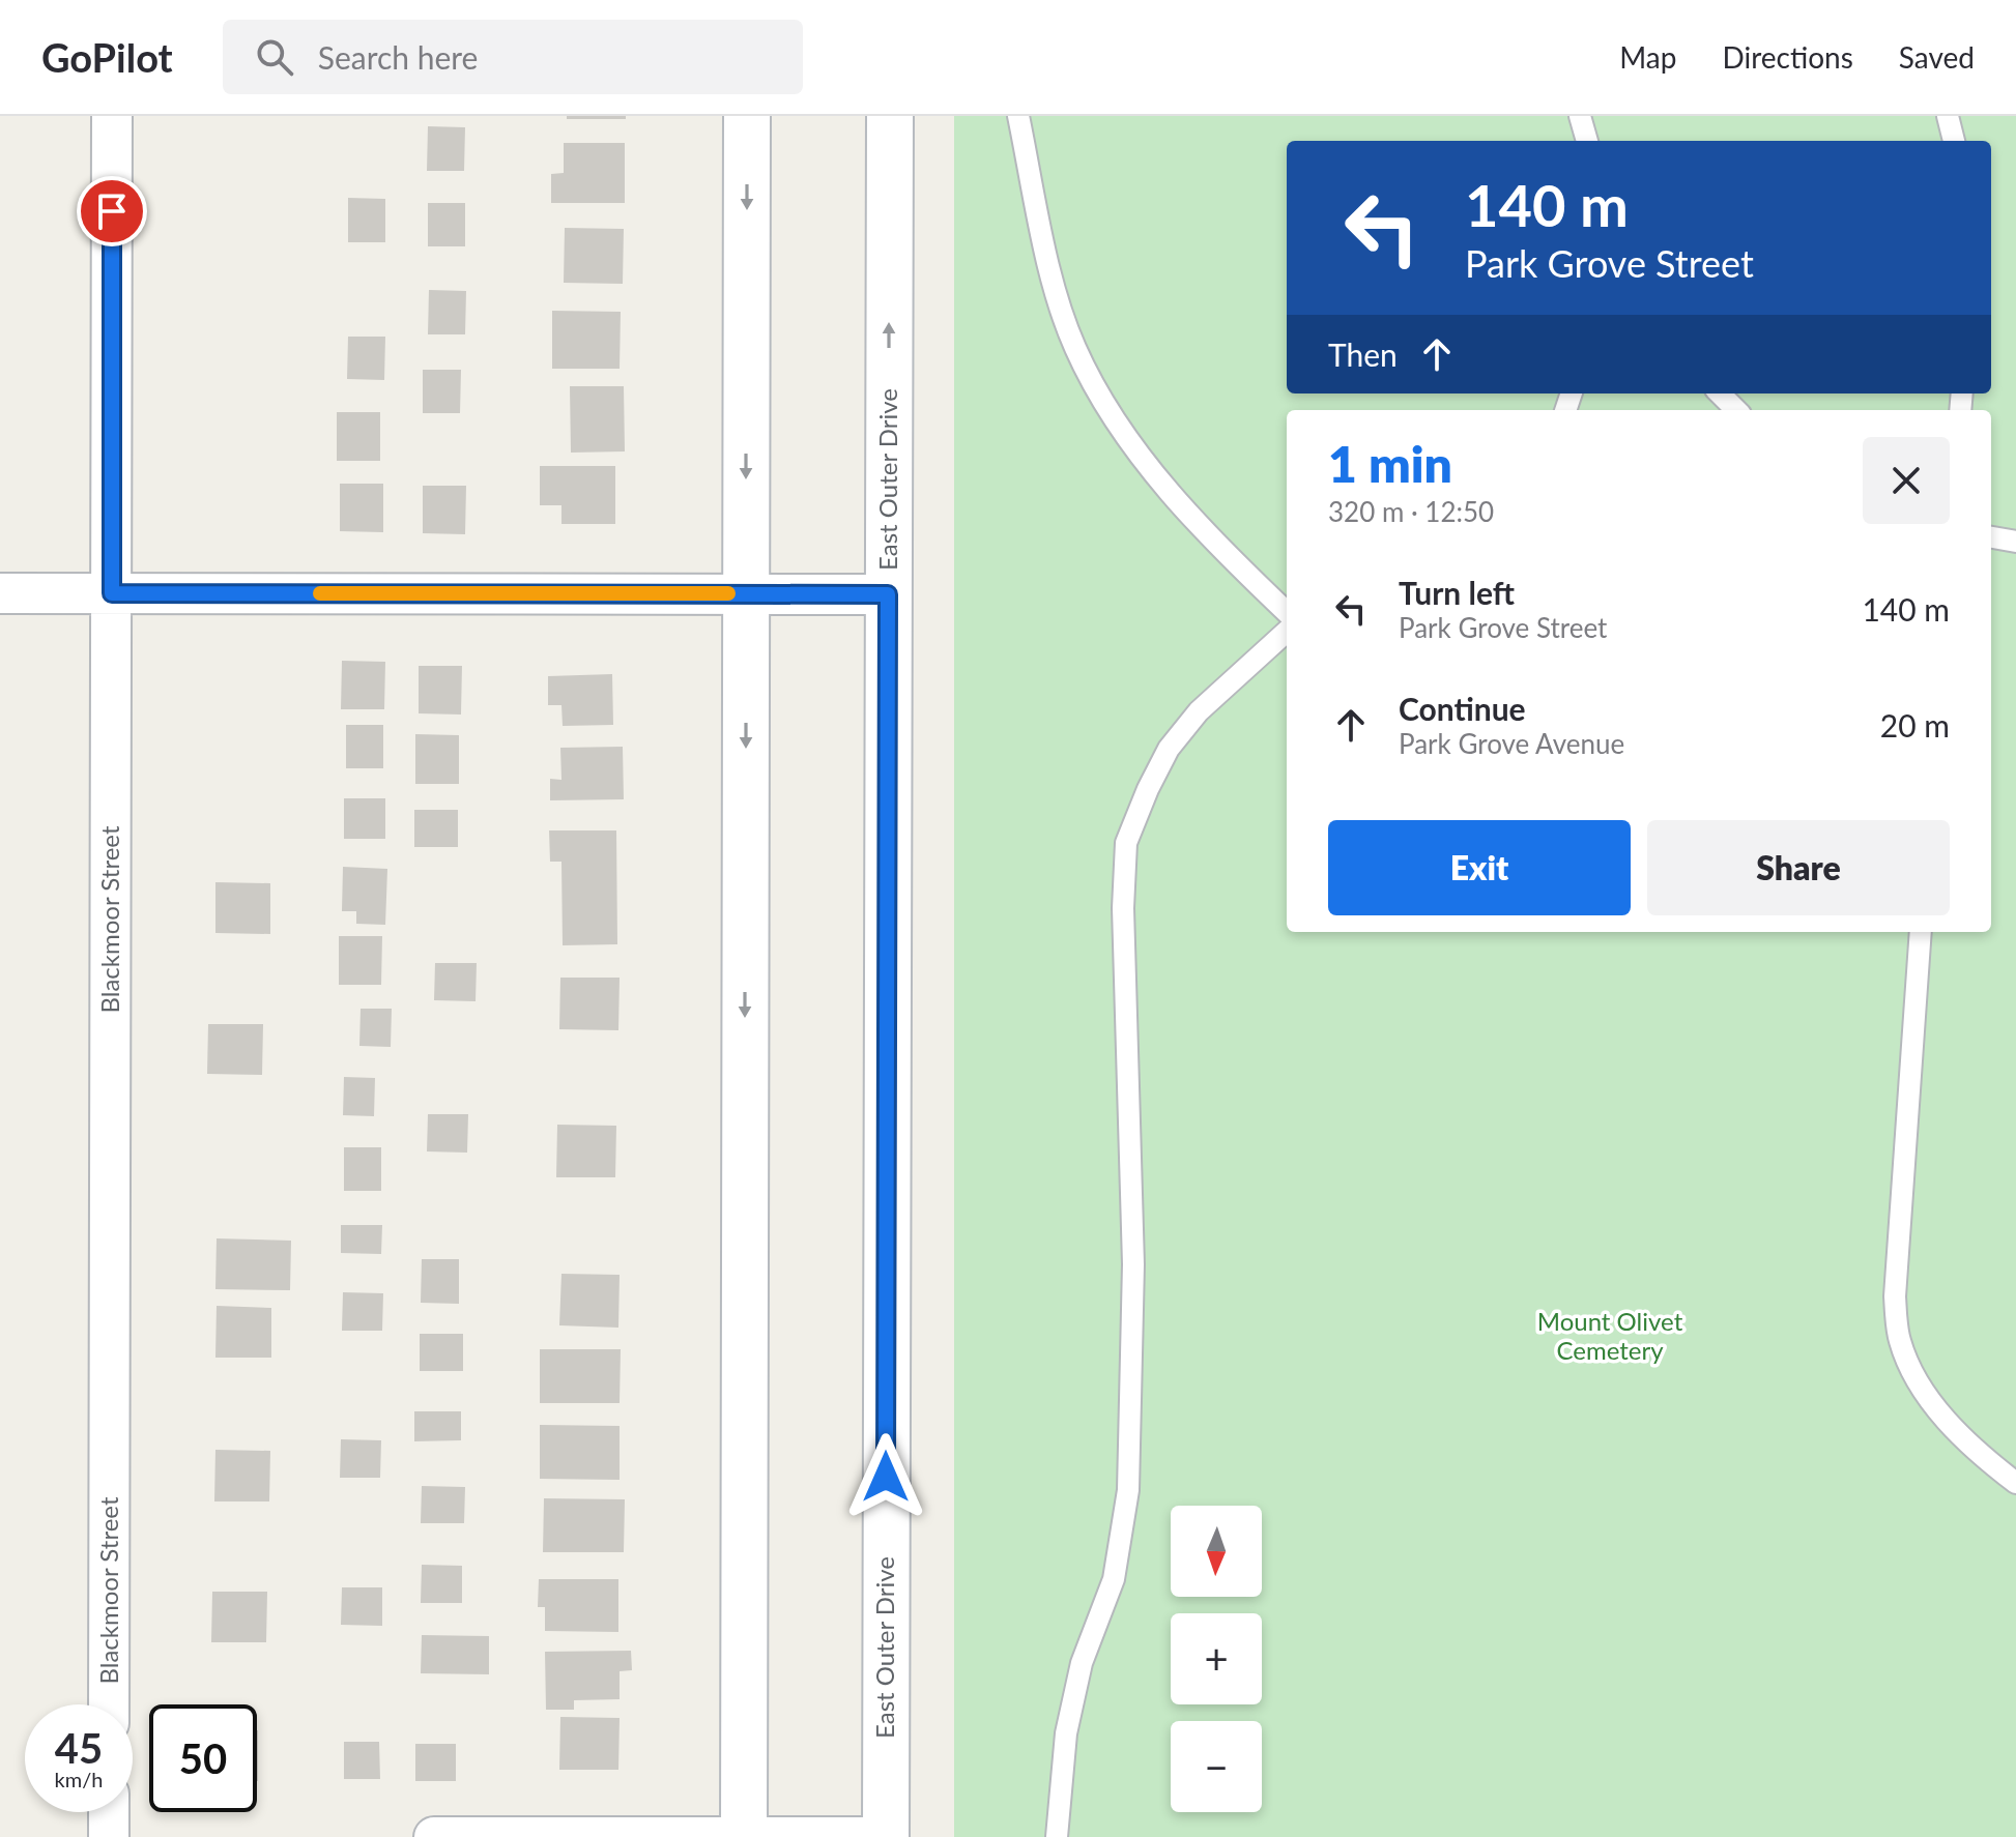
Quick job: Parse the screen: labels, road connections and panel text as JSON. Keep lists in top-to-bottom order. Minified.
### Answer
{"streets":{"main road":["East Outer Drive"],"street":["Blackmoor Street"]},"parks":["Mount Olivet Cemetery"],"north":"bottom","page":{"header":"GoPilot","search":"Search here","nav":["Map","Directions","Saved"],"turn":["140 m","Park Grove Street"],"then":"Then","heading":["1 min","320 m · 12:50"],"list":[{"name":"Turn left","note":"Park Grove Street","value":"140 m"},{"name":"Continue","note":"Park Grove Avenue","value":"20 m"}],"buttons":["Exit","Share"],"map_buttons":["+","−"],"speed":"45 km/h","limit":"50"}}
